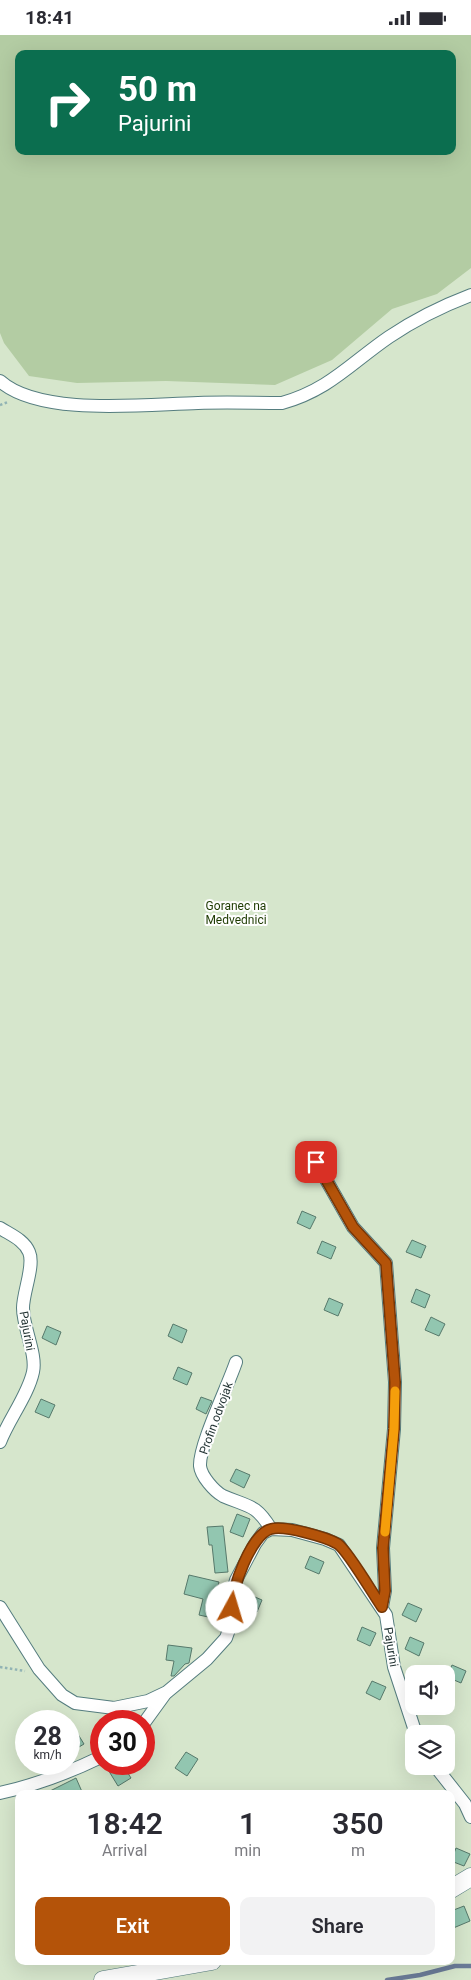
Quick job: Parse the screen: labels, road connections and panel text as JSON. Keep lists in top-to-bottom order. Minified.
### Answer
{"streets":{"street":["Pajurini","Profin odvojak"]},"crossings":[["Pajurini","Profin odvojak"]],"parks":["Goranec na Medvednici"],"page":{"status":"18:41","turn":["50 m","Pajurini"],"speed":"28 km/h","limit":"30","eta":["18:42","Arrival","1","min","350","m"],"buttons":["Exit","Share"]}}
